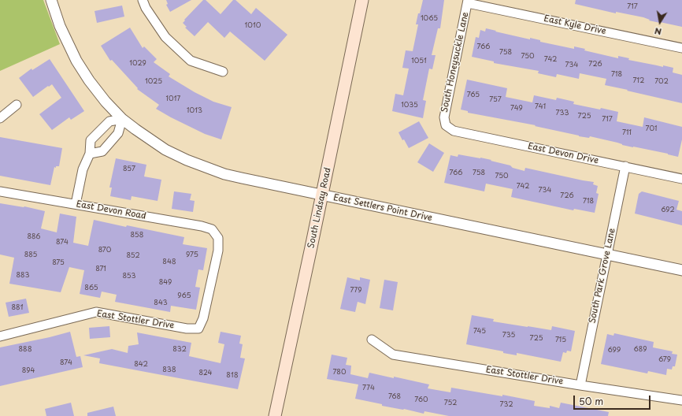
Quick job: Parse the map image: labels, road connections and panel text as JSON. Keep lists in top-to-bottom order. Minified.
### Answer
{"streets":{"main road":["South Lindsay Road"],"street":["East Kyle Drive","South Honeysuckle Lane","East Devon Drive","East Settlers Point Drive","East Devon Road","South Park Grove Lane","East Stottler Drive"]},"crossings":[["East Kyle Drive","South Honeysuckle Lane"],["South Honeysuckle Lane","East Devon Drive"],["East Devon Drive","South Park Grove Lane"],["South Lindsay Road","East Settlers Point Drive"],["East Settlers Point Drive","South Park Grove Lane"],["East Devon Road","East Stottler Drive"],["South Park Grove Lane","East Stottler Drive"]],"house_numbers":["717","1065","1010","766","758","750","742","1051","1029","726","734","718","712","1025","702","765","1017","757","1035","741","749","1013","733","725","717","701","711","857","766","758","750","742","734","726","718","692","858","886","874","870","885","975","852","848","875","871","883","853","849","865","779","965","843","881","745","735","725","715","888","832","689","699","679","874","842","838","894","780","824","818","774","768","760","752","732"],"scale_bar":"50 m","north":"bottom"}
